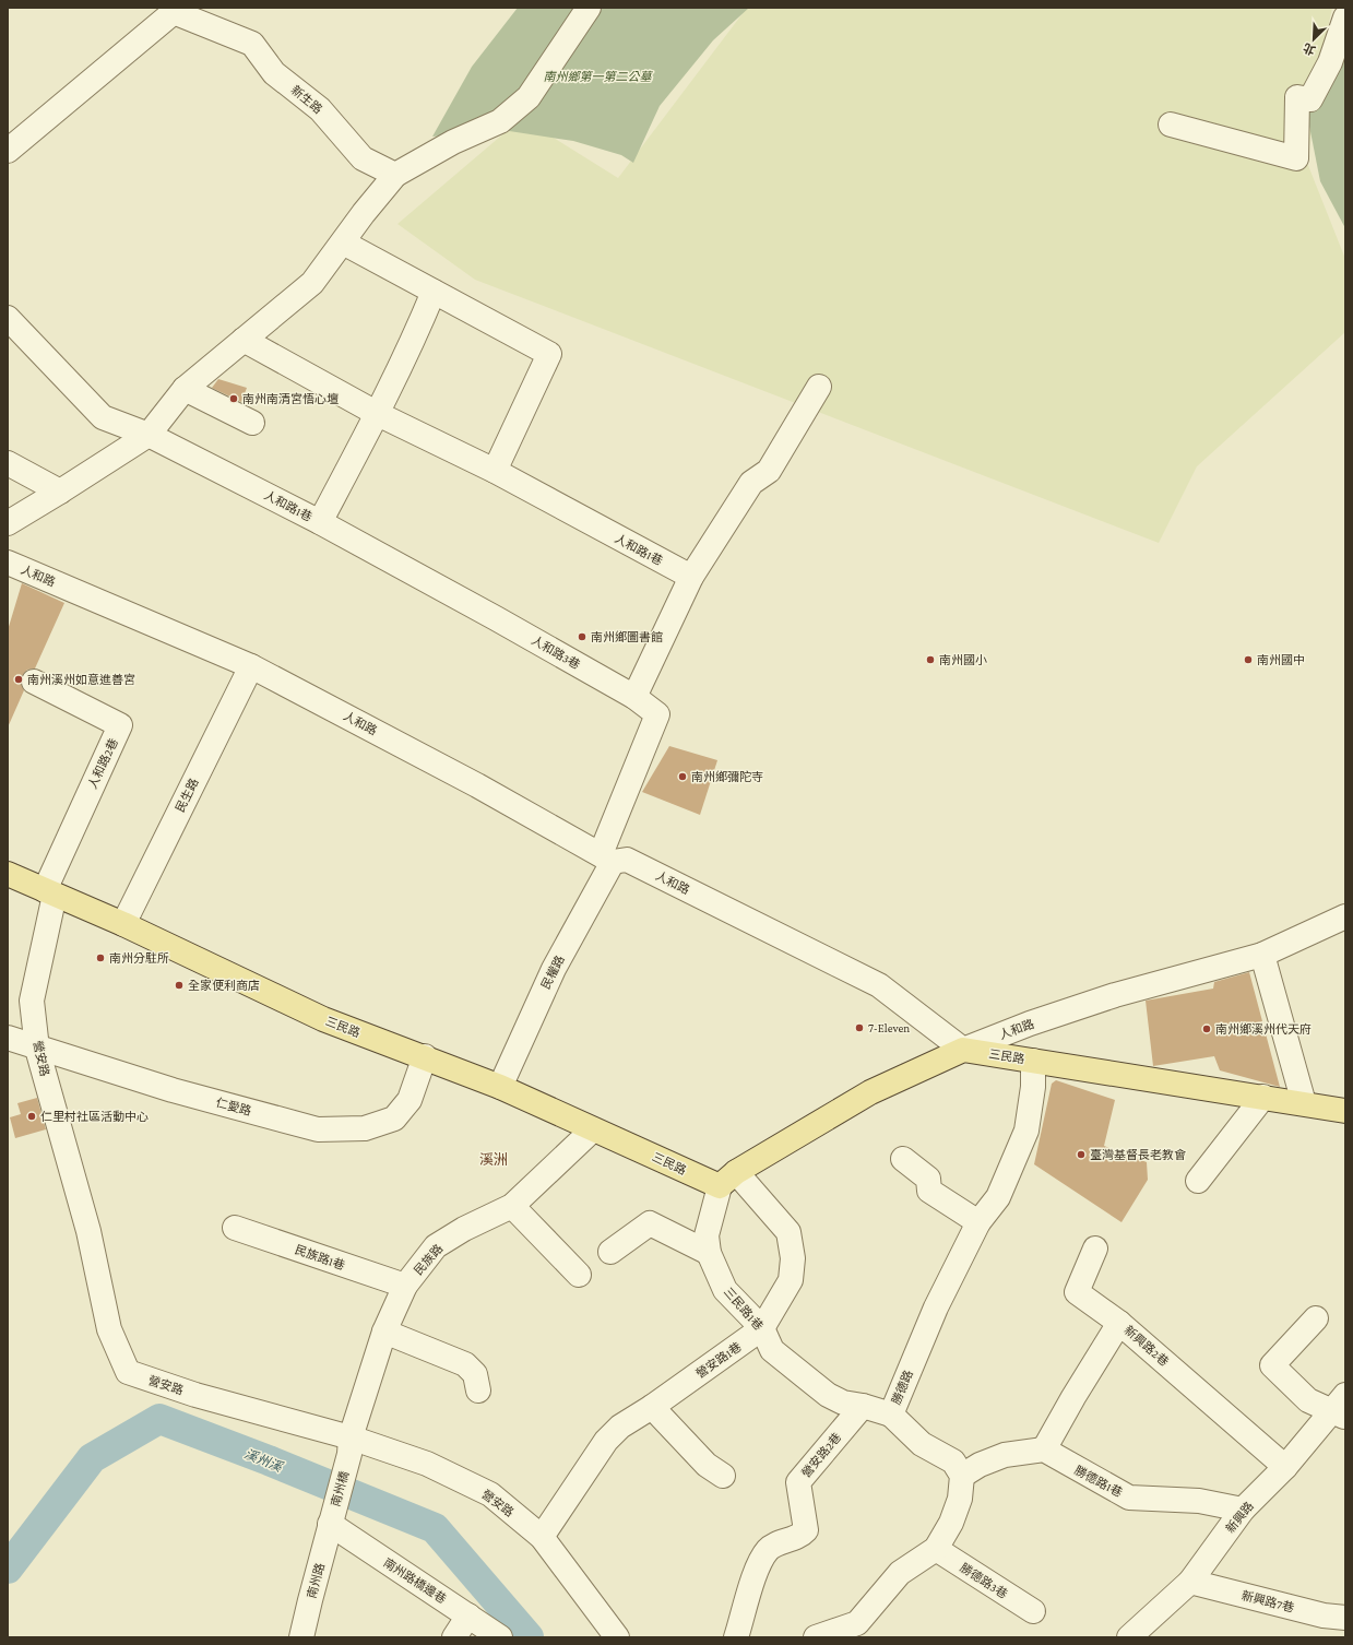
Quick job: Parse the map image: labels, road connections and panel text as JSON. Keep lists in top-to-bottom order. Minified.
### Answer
{"streets":{"main road":["三民路"],"street":["新生路","人和路1巷","人和路","人和路3巷","人和路2巷","民生路","民權路","營安路","仁愛路","民族路1巷","民族路","三民路1巷","新興路2巷","營安路1巷","勝德路","營安路2巷","勝德路1巷","南州橋","新興路","南州路","南州路橋邊巷","勝德路3巷","新興路7巷"]},"crossings":[["人和路1巷","人和路3巷"],["人和路","人和路3巷"],["人和路","民生路"],["人和路","民權路"],["人和路","三民路"],["人和路3巷","民權路"],["人和路2巷","三民路"],["人和路2巷","營安路"],["民生路","三民路"],["民權路","三民路"],["三民路","營安路"],["三民路","仁愛路"],["三民路","民族路"],["三民路","三民路1巷"],["三民路","營安路1巷"],["三民路","勝德路"],["營安路","仁愛路"],["營安路","民族路"],["營安路","營安路1巷"],["營安路","南州橋"],["民族路1巷","民族路"],["民族路","南州橋"],["三民路1巷","營安路1巷"],["三民路1巷","勝德路"],["三民路1巷","營安路2巷"],["新興路2巷","勝德路1巷"],["新興路2巷","新興路"],["勝德路1巷","新興路"],["南州橋","南州路"],["南州橋","南州路橋邊巷"],["新興路","新興路7巷"],["南州路","南州路橋邊巷"]],"districts":["溪洲"],"water":["溪州溪"],"parks":["南州鄉第一第二公墓"],"places":["南州南清宮悟心壇","南州鄉圖書館","南州國小","南州國中","南州溪州如意進善宮","南州鄉彌陀寺","南州分駐所","全家便利商店","7-Eleven","南州鄉溪州代天府","仁里村社區活動中心","臺灣基督長老教會"],"north":"bottom left"}
